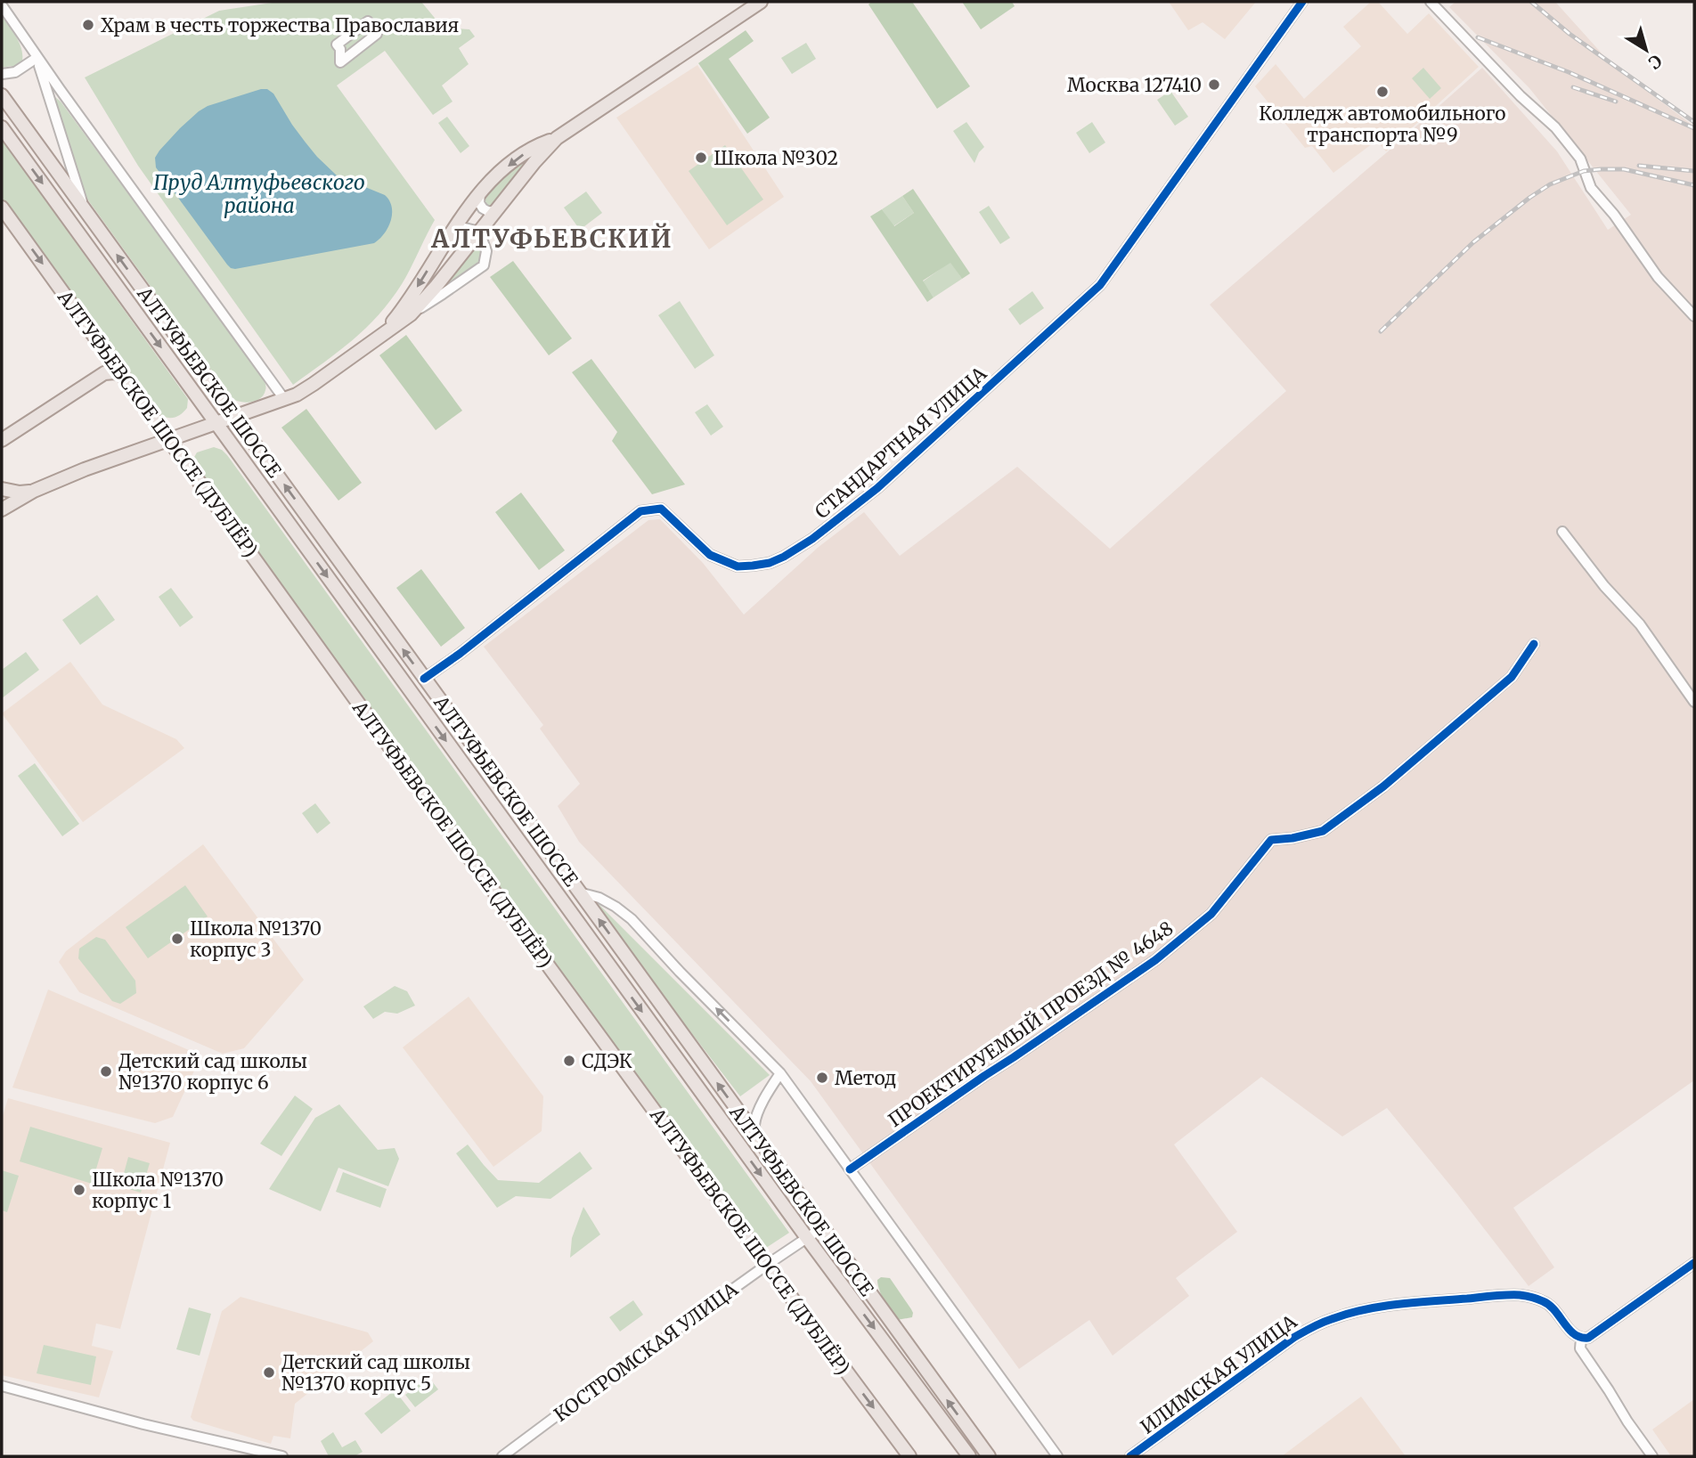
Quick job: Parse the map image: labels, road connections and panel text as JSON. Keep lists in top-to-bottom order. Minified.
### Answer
{"streets":{"main road":["АЛТУФЬЕВСКОЕ ШОССЕ","АЛТУФЬЕВСКОЕ ШОССЕ (ДУБЛЁР)"],"street":["СТАНДАРТНАЯ УЛИЦА","ПРОЕКТИРУЕМЫЙ ПРОЕЗД № 4648","КОСТРОМСКАЯ УЛИЦА","ИЛИМСКАЯ УЛИЦА"]},"crossings":[["АЛТУФЬЕВСКОЕ ШОССЕ","СТАНДАРТНАЯ УЛИЦА"],["АЛТУФЬЕВСКОЕ ШОССЕ","КОСТРОМСКАЯ УЛИЦА"],["АЛТУФЬЕВСКОЕ ШОССЕ (ДУБЛЁР)","КОСТРОМСКАЯ УЛИЦА"]],"districts":["АЛТУФЬЕВСКИЙ"],"water":["Пруд Алтуфьевского района"],"places":["Храм в честь торжества Православия","Москва 127410","Колледж автомобильного транспорта №9","Школа №302","Школа №1370 корпус 3","СДЭК","Детский сад школы №1370 корпус 6","Метод","Школа №1370 корпус 1","Детский сад школы №1370 корпус 5"],"north":"bottom right"}
